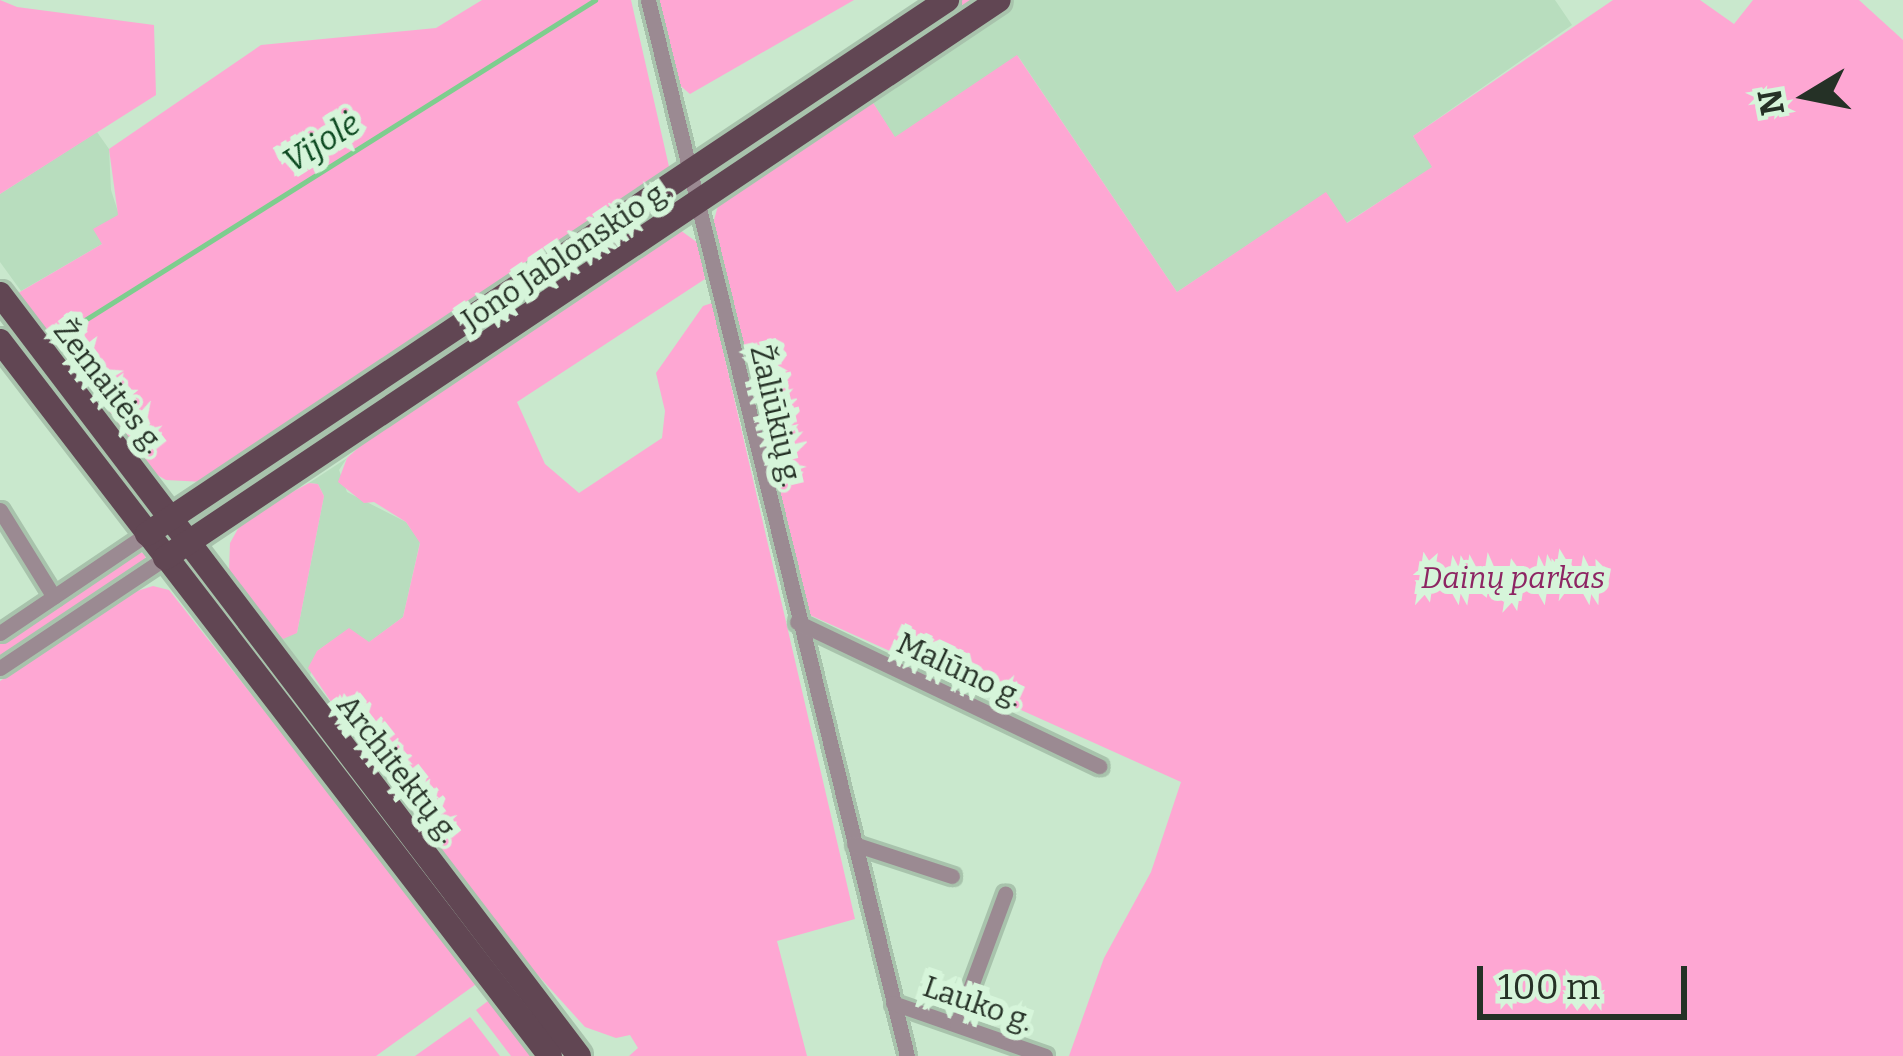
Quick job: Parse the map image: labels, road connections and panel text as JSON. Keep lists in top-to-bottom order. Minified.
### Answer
{"streets":{"main road":["Jono Jablonskio g.","Žemaitės g.","Architektų g."],"street":["Žaliūkių g.","Malūno g.","Lauko g."]},"crossings":[["Jono Jablonskio g.","Žemaitės g."],["Jono Jablonskio g.","Žaliūkių g."],["Jono Jablonskio g.","Architektų g."],["Žemaitės g.","Architektų g."],["Žaliūkių g.","Malūno g."],["Žaliūkių g.","Lauko g."]],"water":["Vijolė"],"parks":["Dainų parkas"],"scale_bar":"100 m","north":"left"}
